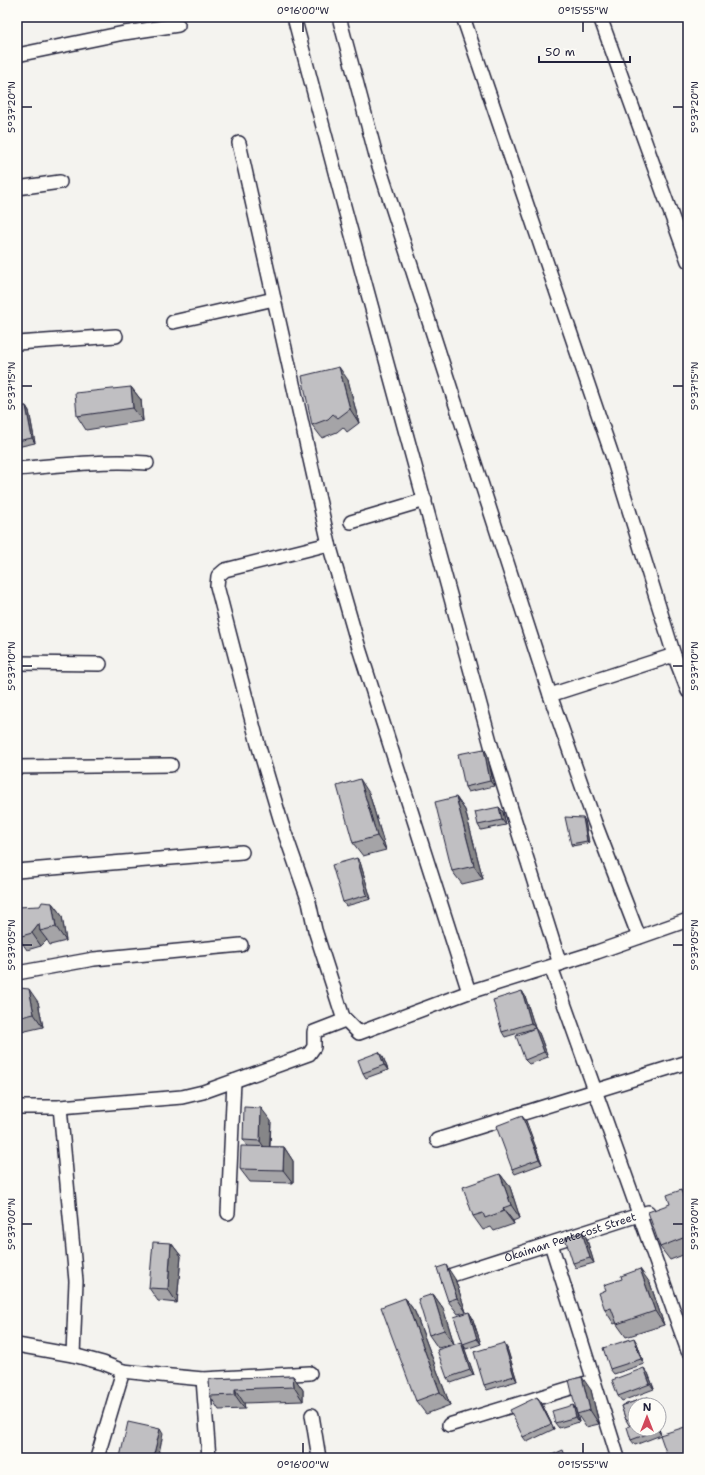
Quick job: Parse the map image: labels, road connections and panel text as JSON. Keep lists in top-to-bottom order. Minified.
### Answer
{"streets":{"street":["Okaiman Pentecost Street"]},"scale_bar":"50 m","north":"top","coordinates":["0°16'00\"W","0°15'55\"W","5°37'20\"N","5°37'15\"N","5°37'10\"N","5°37'05\"N","5°37'00\"N"]}
